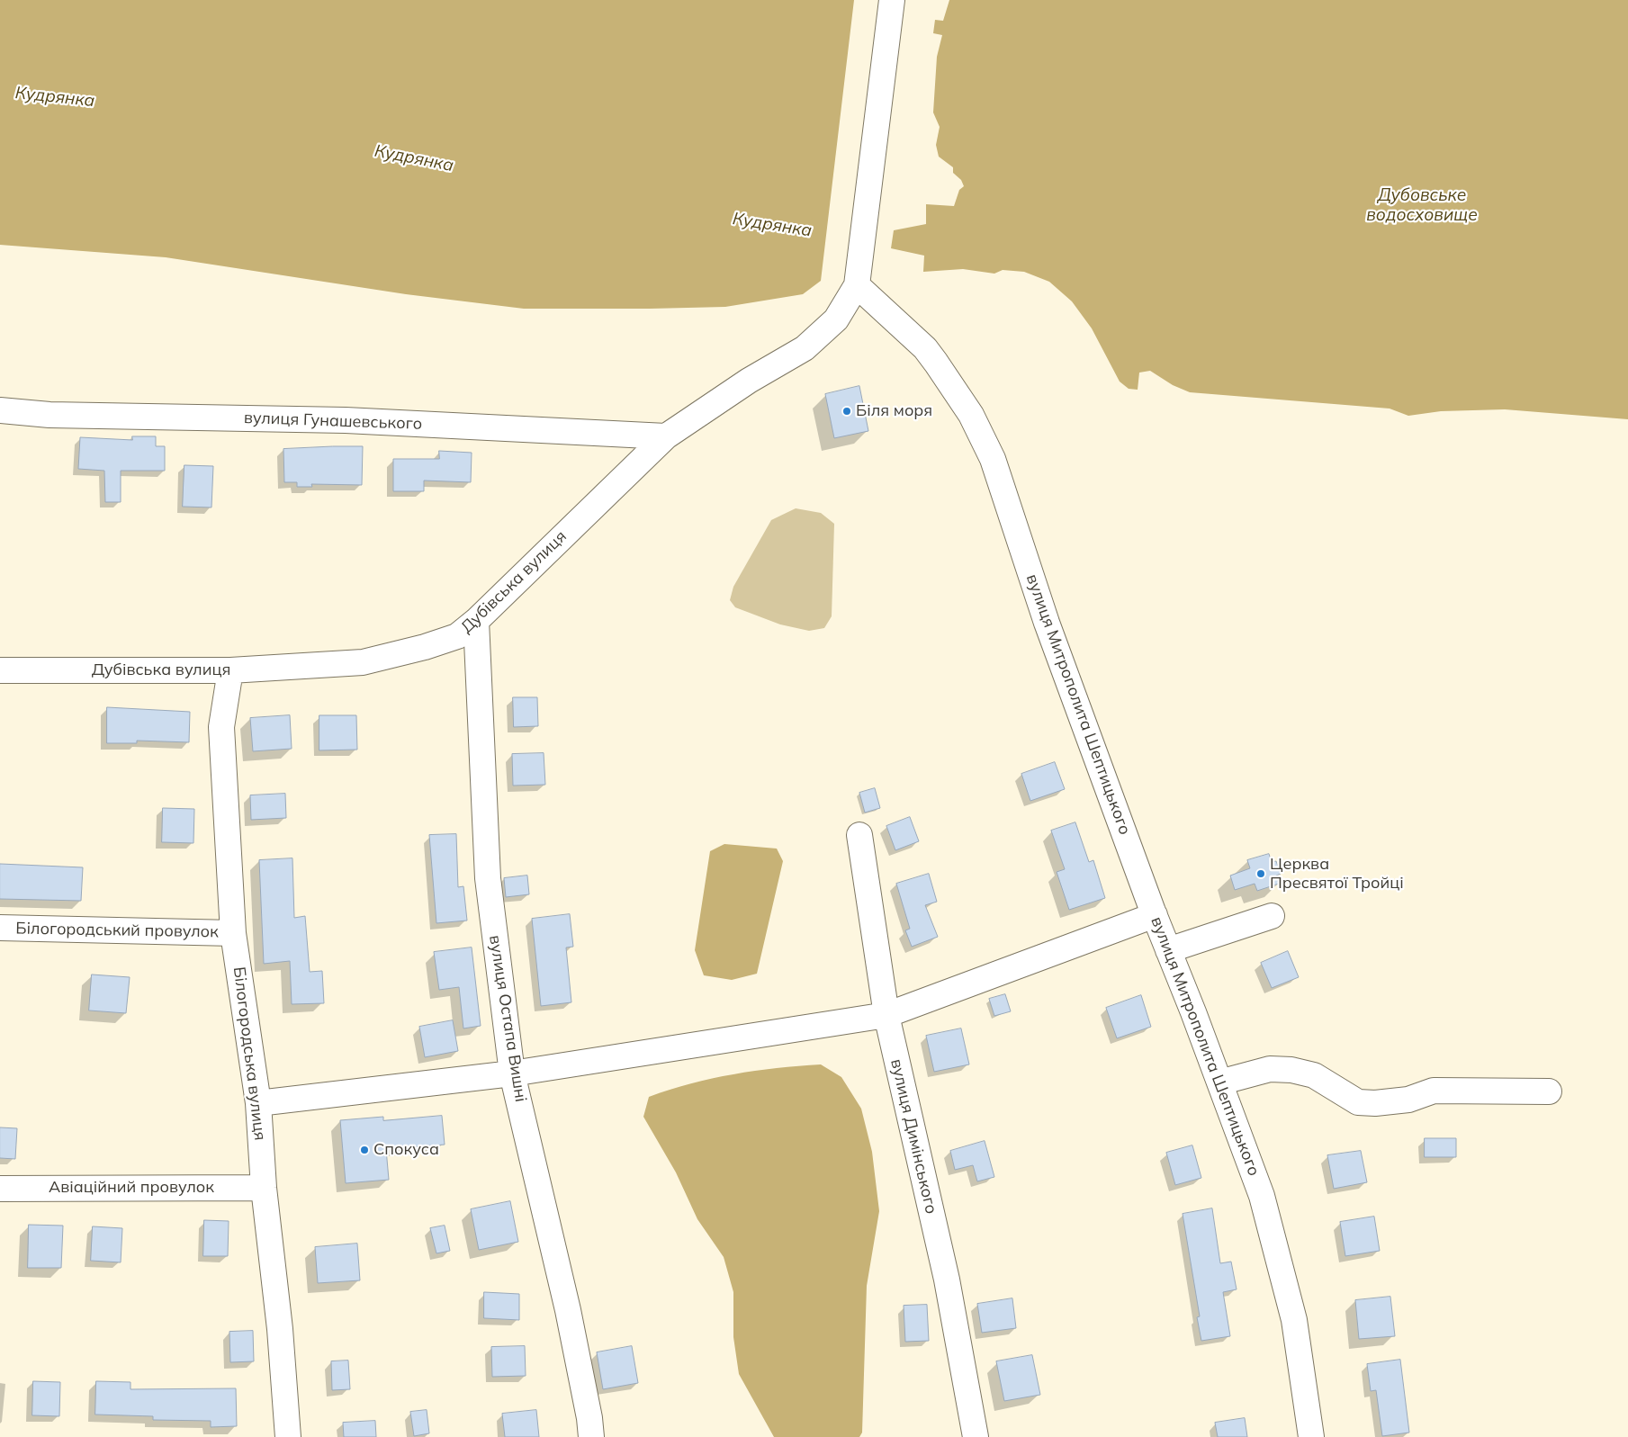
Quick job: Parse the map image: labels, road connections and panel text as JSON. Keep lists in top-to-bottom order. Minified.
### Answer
{"streets":{"street":["вулиця Гунашевського","Дубівська вулиця","вулиця Митрополита Шептицького","Білогородський провулок","вулиця Остапа Вишні","Білогородська вулиця","вулиця Димінського","Авіаційний провулок"]},"crossings":[["вулиця Гунашевського","Дубівська вулиця"],["Дубівська вулиця","вулиця Митрополита Шептицького"],["Дубівська вулиця","вулиця Остапа Вишні"],["Дубівська вулиця","Білогородська вулиця"],["Білогородський провулок","Білогородська вулиця"],["Білогородська вулиця","Авіаційний провулок"]],"water":["Кудрянка","Дубовське водосховище"],"places":["Біля моря","Церква Пресвятої Тройці","Спокуса"]}
